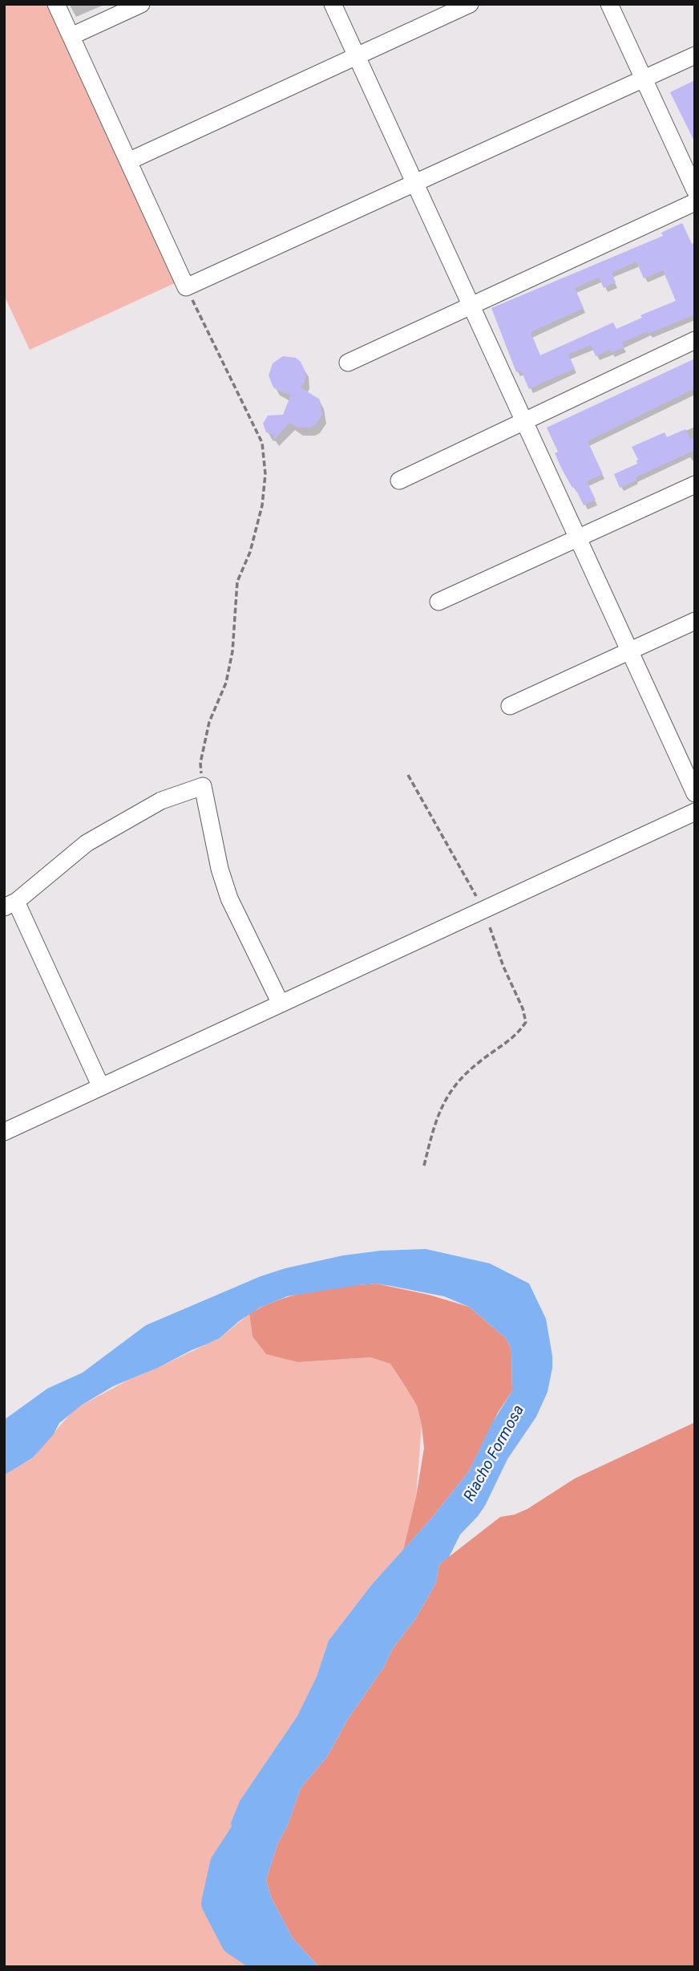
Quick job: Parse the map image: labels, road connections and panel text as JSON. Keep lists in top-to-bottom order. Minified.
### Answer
{"water":["Riacho Formosa"]}
